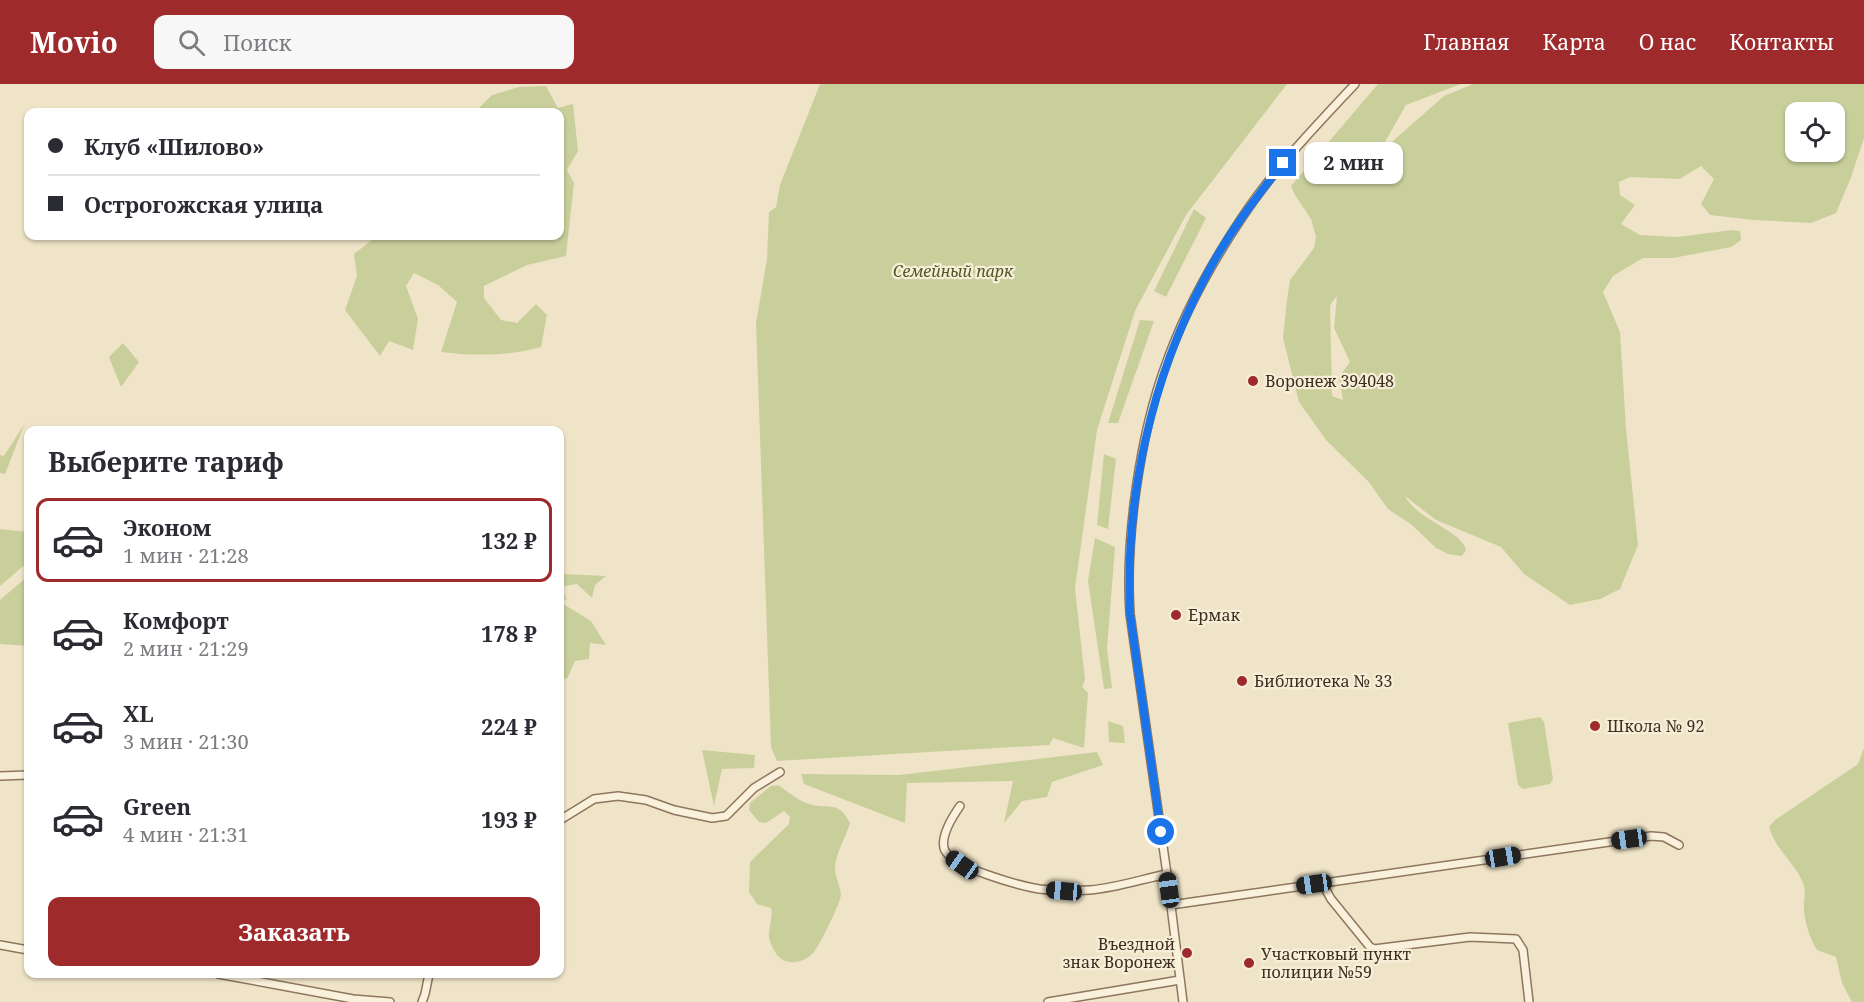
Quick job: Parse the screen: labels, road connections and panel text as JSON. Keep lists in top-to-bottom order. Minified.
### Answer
{"parks":["Семейный парк"],"places":["Воронеж 394048","Ермак","Библиотека № 33","Школа № 92","Въездной знак Воронеж","Участковый пункт полиции №59"],"page":{"header":"Movio","search":"Поиск","nav":["Главная","Карта","О нас","Контакты"],"banner":["Клуб «Шилово»","Острогожская улица"],"bubble":"2 мин","heading":"Выберите тариф","list":[{"name":"Эконом","note":"1 мин · 21:28","value":"132 ₽"},{"name":"Комфорт","note":"2 мин · 21:29","value":"178 ₽"},{"name":"XL","note":"3 мин · 21:30","value":"224 ₽"},{"name":"Green","note":"4 мин · 21:31","value":"193 ₽"}],"buttons":"Заказать"}}
